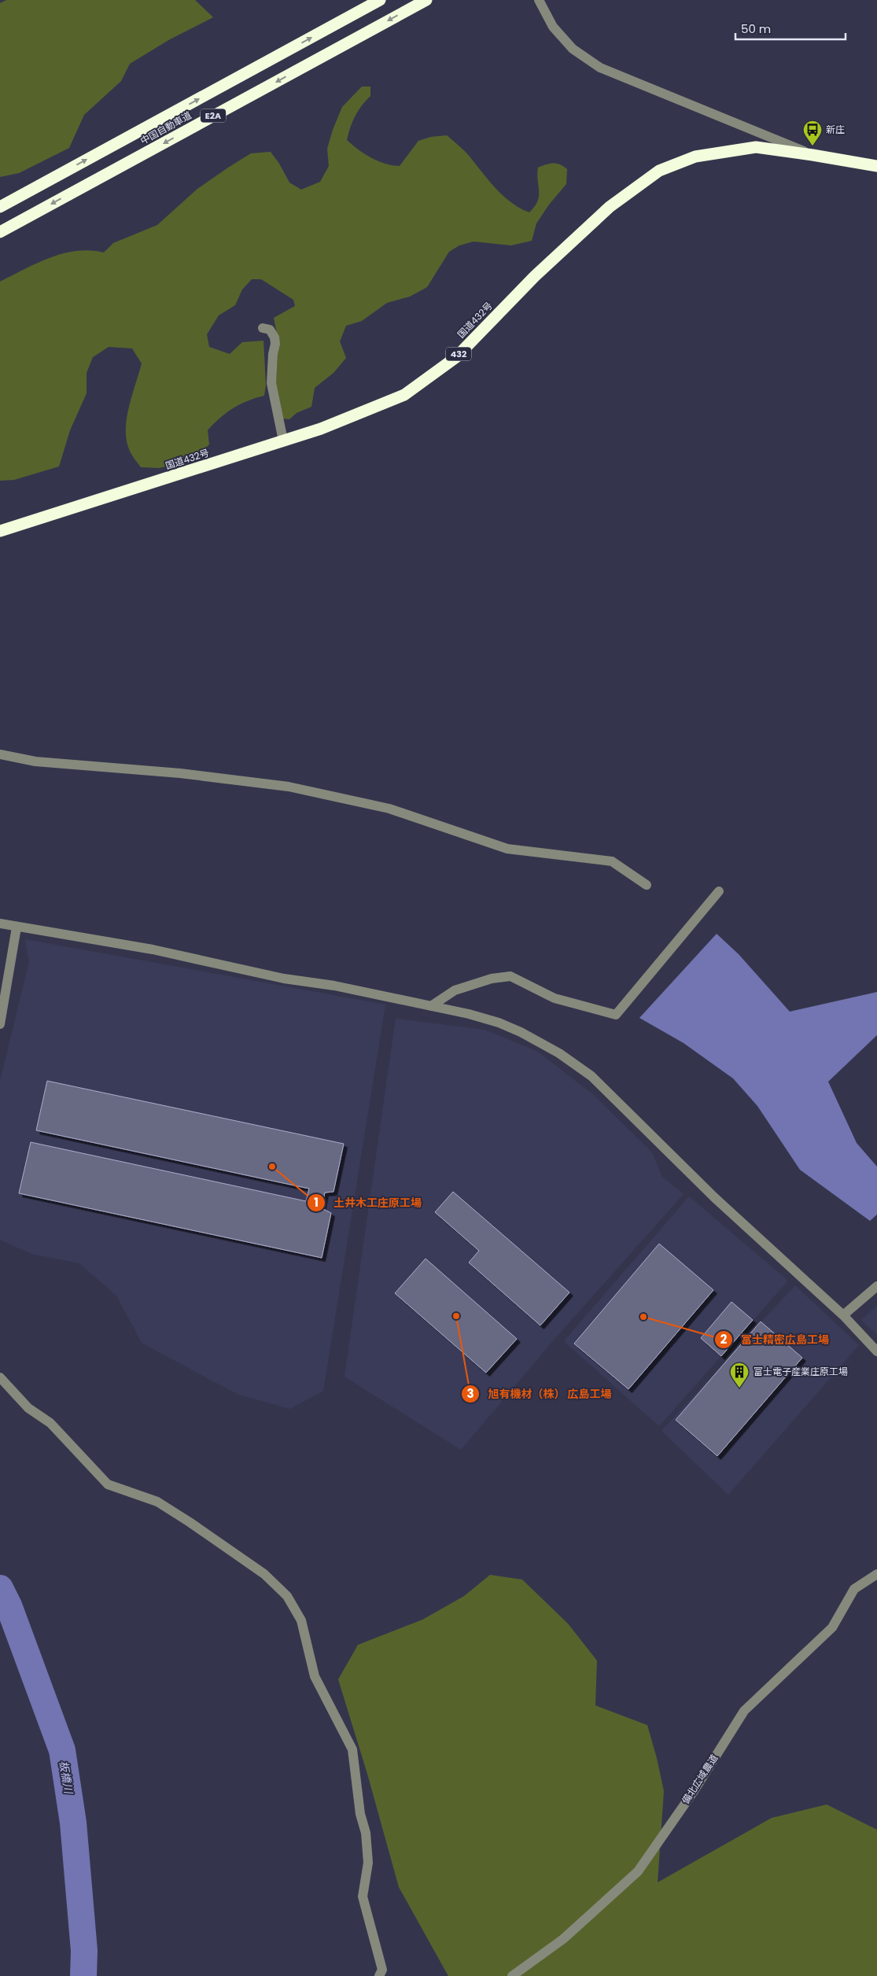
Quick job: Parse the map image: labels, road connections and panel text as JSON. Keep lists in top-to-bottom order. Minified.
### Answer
{"streets":{"highway":["E2A","中国自動車道","国道432号","432"],"street":["備北広域農道"]},"water":["板橋川"],"places":{"bus stop":["新庄"],"other":["土井木工庄原工場","旭有機材（株） 広島工場","冨士精密広島工場"],"building":["富士電子産業庄原工場"]},"scale_bar":"50 m"}
